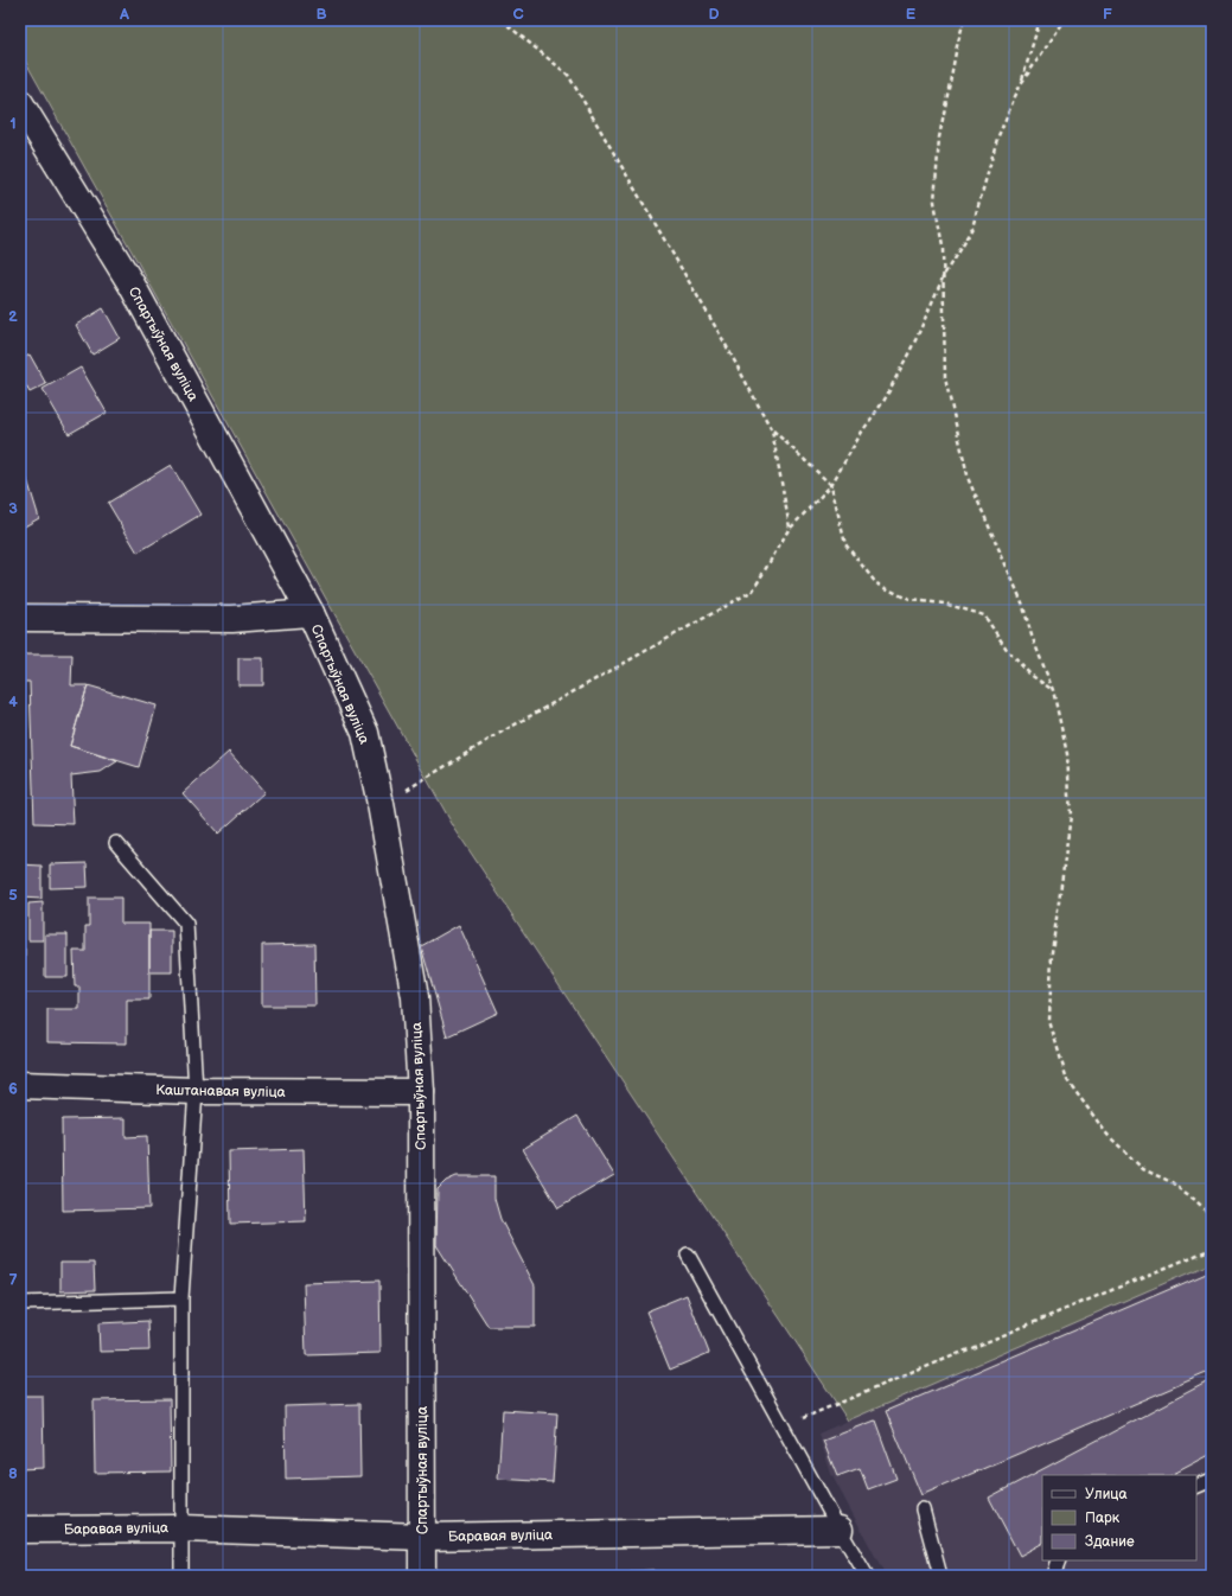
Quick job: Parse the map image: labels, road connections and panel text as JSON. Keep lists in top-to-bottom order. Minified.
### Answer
{"streets":{"street":["Спартыўная вуліца","Каштанавая вуліца","Баравая вуліца"]},"crossings":[["Спартыўная вуліца","Каштанавая вуліца"],["Спартыўная вуліца","Баравая вуліца"]],"legend":["Улица","Парк","Здание"],"grid":{"columns":["A","B","C","D","E","F"],"rows":["1","2","3","4","5","6","7","8"]}}
